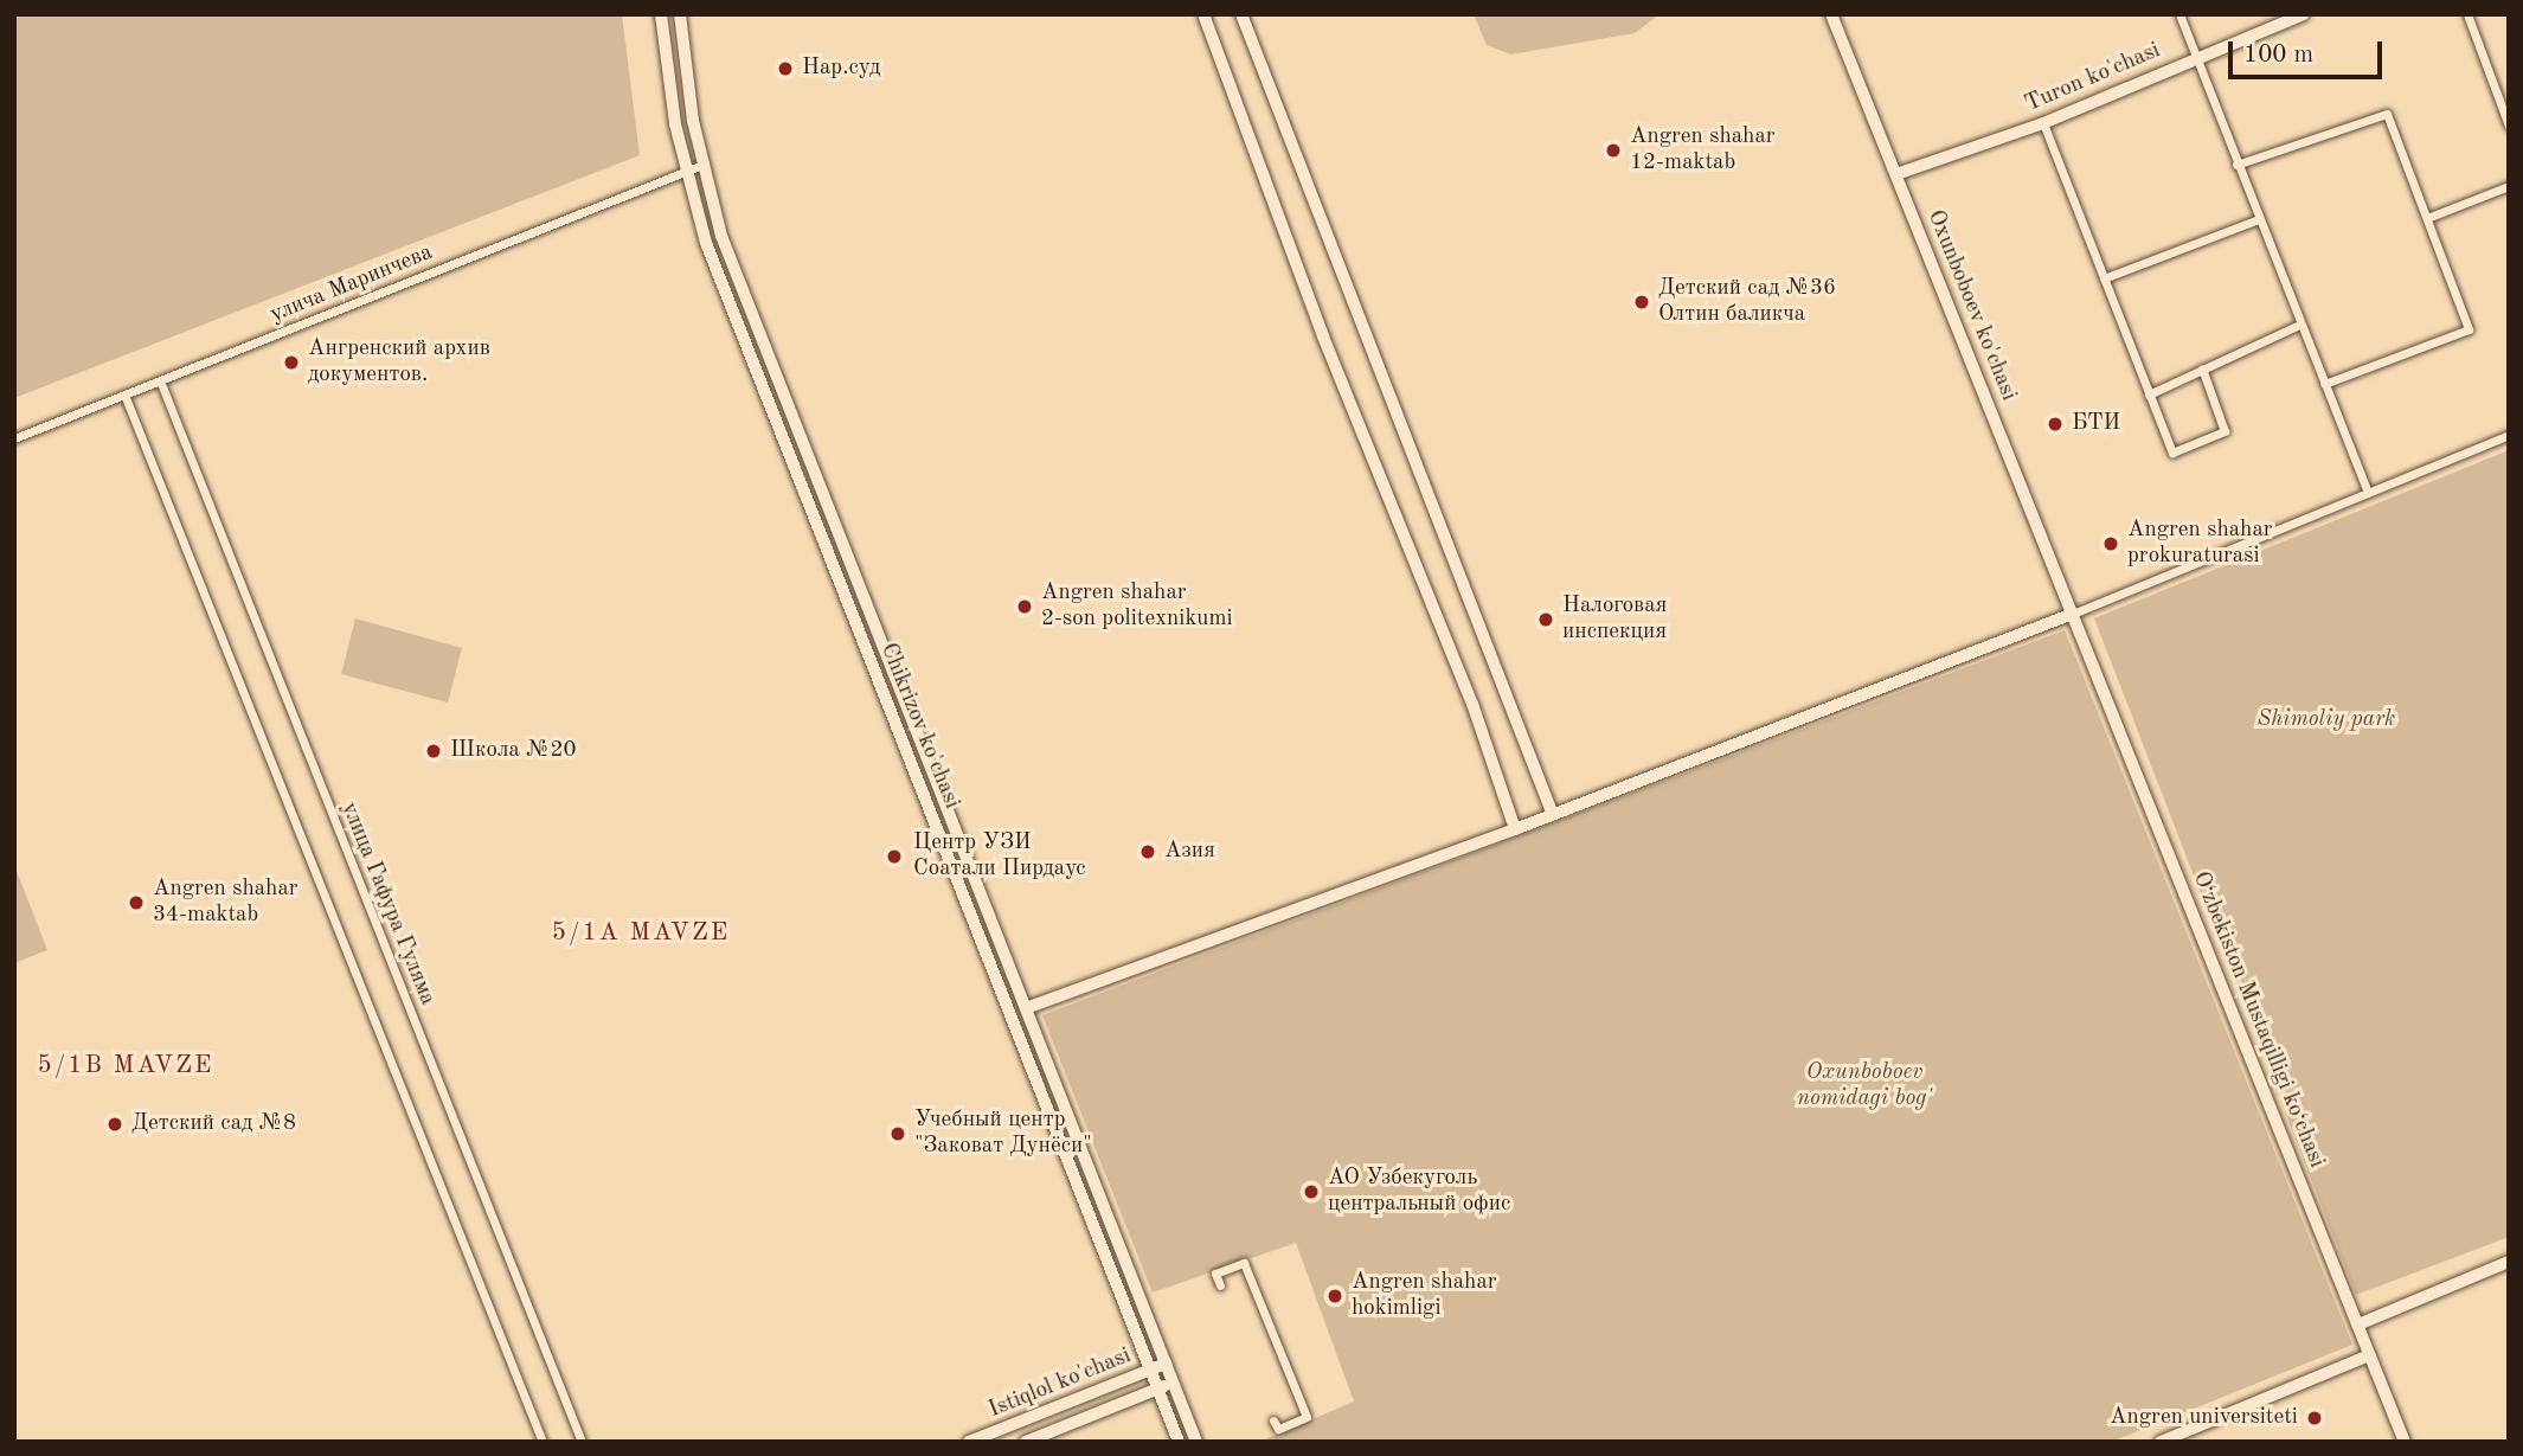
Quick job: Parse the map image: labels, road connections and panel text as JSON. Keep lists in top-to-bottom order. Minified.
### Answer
{"streets":{"main road":["Turon ko'chasi","Oxunboboev ko'chasi","Chikrizov ko'chasi","O‘zbekiston Mustaqilligi ko‘chasi","Istiqlol ko'chasi"],"street":["улича Маринчева","улица Гафура Гуляма"]},"crossings":[["Turon ko'chasi","Oxunboboev ko'chasi"],["улича Маринчева","Chikrizov ko'chasi"],["улича Маринчева","улица Гафура Гуляма"],["Oxunboboev ko'chasi","O‘zbekiston Mustaqilligi ko‘chasi"],["Chikrizov ko'chasi","Istiqlol ko'chasi"]],"districts":["5/1A MAVZE","5/1B MAVZE"],"parks":["Shimoliy park","Oxunboboev nomidagi bog'"],"places":["Нар.суд","Angren shahar 12-maktab","Детский сад №36 Олтин баликча","Ангренский архив документов.","БТИ","Angren shahar prokuraturasi","Angren shahar 2-son politexnikumi","Налоговая инспекция","Школа №20","Азия","Центр УЗИ Соатали Пирдаус","Angren shahar 34-maktab","Детский сад №8","Учебный центр \"Заковат Дунёси\"","АО Узбекуголь центральный офис","Angren shahar hokimligi","Angren universiteti"],"scale_bar":"100 m"}
